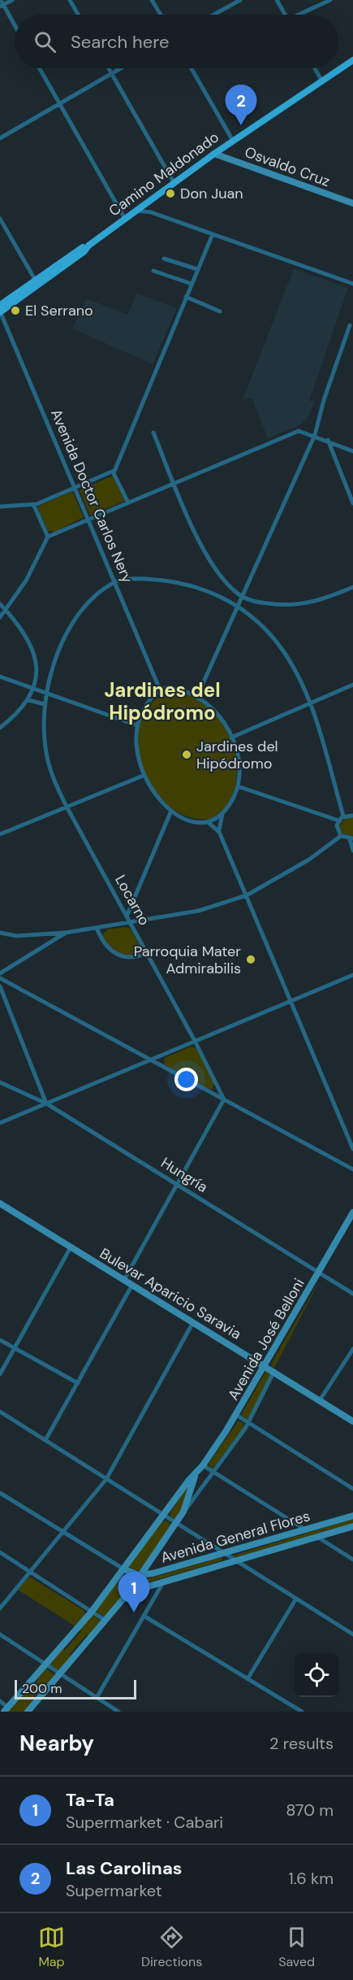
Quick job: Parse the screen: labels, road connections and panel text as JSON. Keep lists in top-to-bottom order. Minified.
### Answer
{"streets":{"main road":["Osvaldo Cruz","Camino Maldonado","Bulevar Aparicio Saravia","Avenida José Belloni","Avenida General Flores"],"street":["Avenida Doctor Carlos Nery","Locarno","Hungría"]},"crossings":[["Osvaldo Cruz","Camino Maldonado"],["Camino Maldonado","Avenida Doctor Carlos Nery"],["Avenida Doctor Carlos Nery","Locarno"],["Hungría","Avenida José Belloni"],["Bulevar Aparicio Saravia","Avenida José Belloni"],["Avenida José Belloni","Avenida General Flores"]],"districts":["Jardines del Hipódromo"],"places":["Don Juan","El Serrano","Jardines del Hipódromo","Parroquia Mater Admirabilis"],"scale_bar":"200 m","page":{"search":"Search here","pins":["2","1"],"scale":"200 m","heading":["Nearby","2 results"],"list":[{"mark":"1","name":"Ta-Ta","note":"Supermarket · Cabari","value":"870 m"},{"mark":"2","name":"Las Carolinas","note":"Supermarket","value":"1.6 km"}],"nav":["Map","Directions","Saved"]}}
